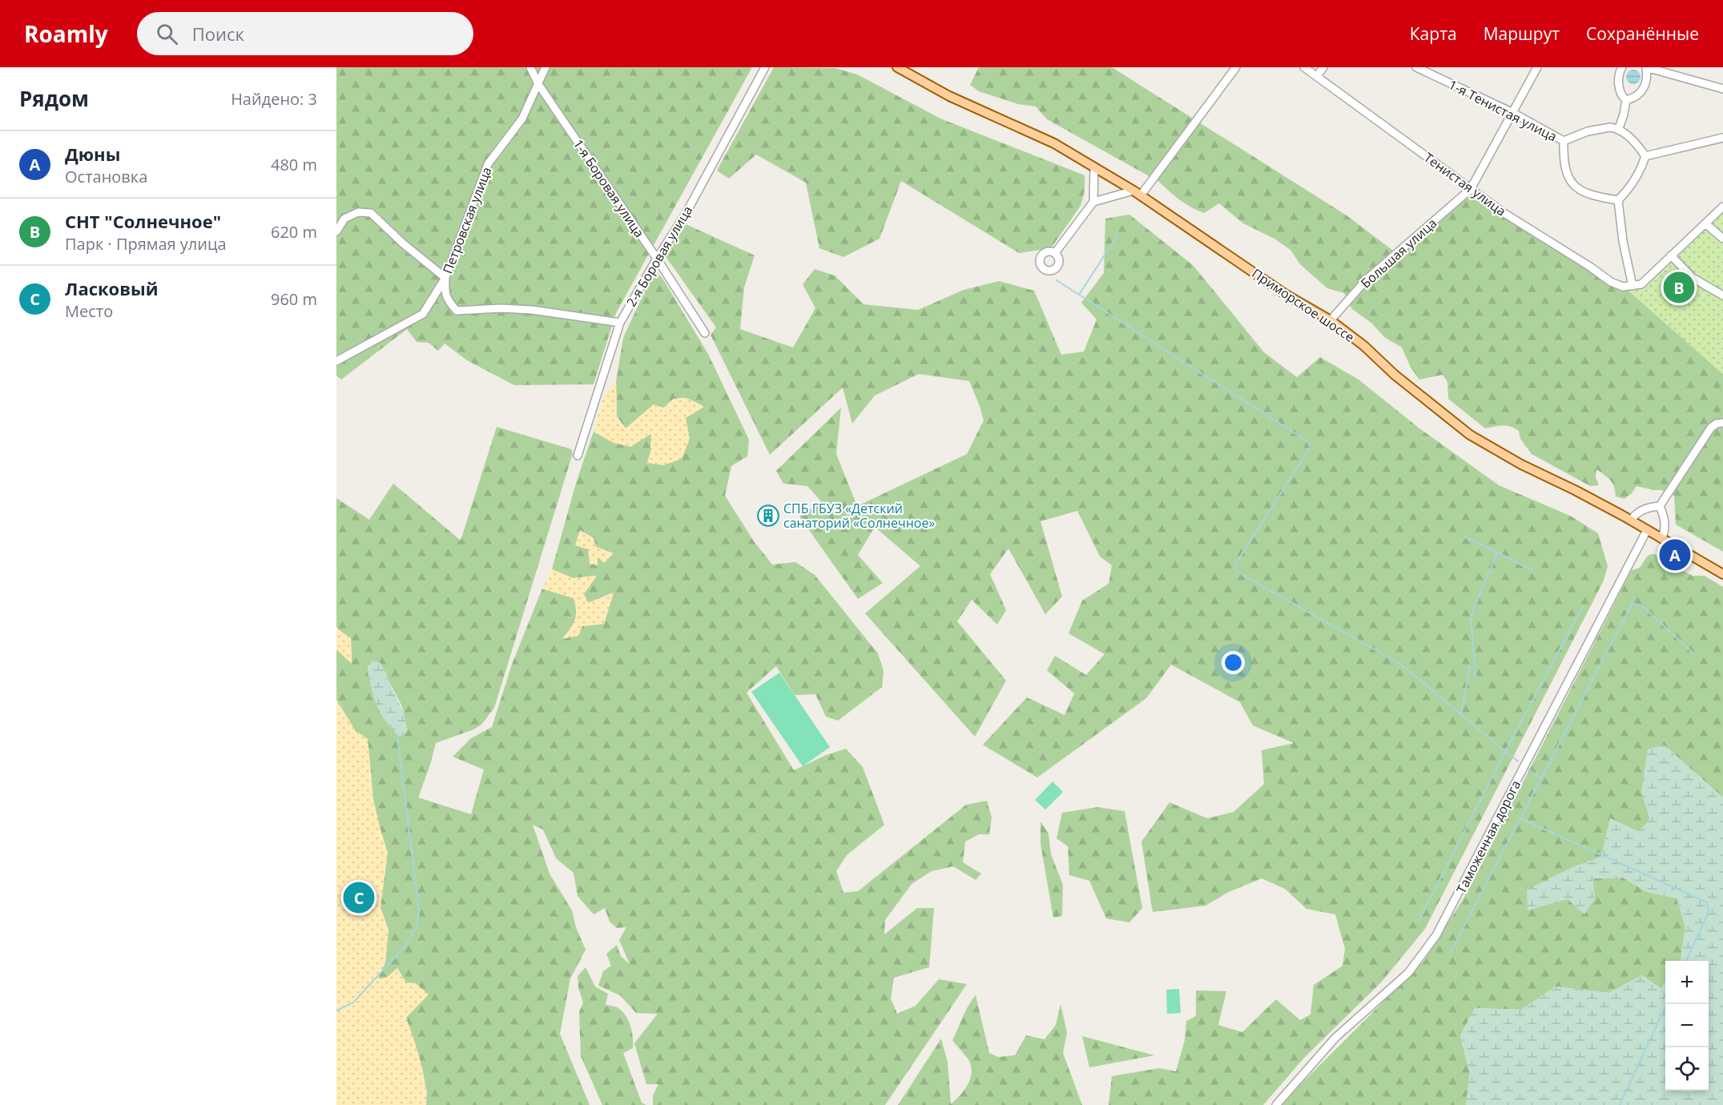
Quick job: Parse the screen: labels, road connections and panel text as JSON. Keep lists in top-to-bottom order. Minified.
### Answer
{"streets":{"main road":["Приморское шоссе"],"street":["1-я Тенистая улица","Тенистая улица","1-я Боровая улица","Петровская улица","Большая улица","2-я Боровая улица","Таможенная дорога"]},"crossings":[["Тенистая улица","Большая улица"],["1-я Боровая улица","Петровская улица"],["1-я Боровая улица","2-я Боровая улица"],["Большая улица","Приморское шоссе"],["Приморское шоссе","Таможенная дорога"]],"places":{"building":["СПБ ГБУЗ «Детский санаторий «Солнечное»"]},"page":{"header":"Roamly","search":"Поиск","nav":["Карта","Маршрут","Сохранённые"],"heading":["Рядом","Найдено: 3"],"list":[{"mark":"A","name":"Дюны","note":"Остановка","value":"480 m"},{"mark":"B","name":"СНТ \"Солнечное\"","note":"Парк · Прямая улица","value":"620 m"},{"mark":"C","name":"Ласковый","note":"Место","value":"960 m"}],"pins":["B","A","C"],"map_buttons":["+","−"]}}
